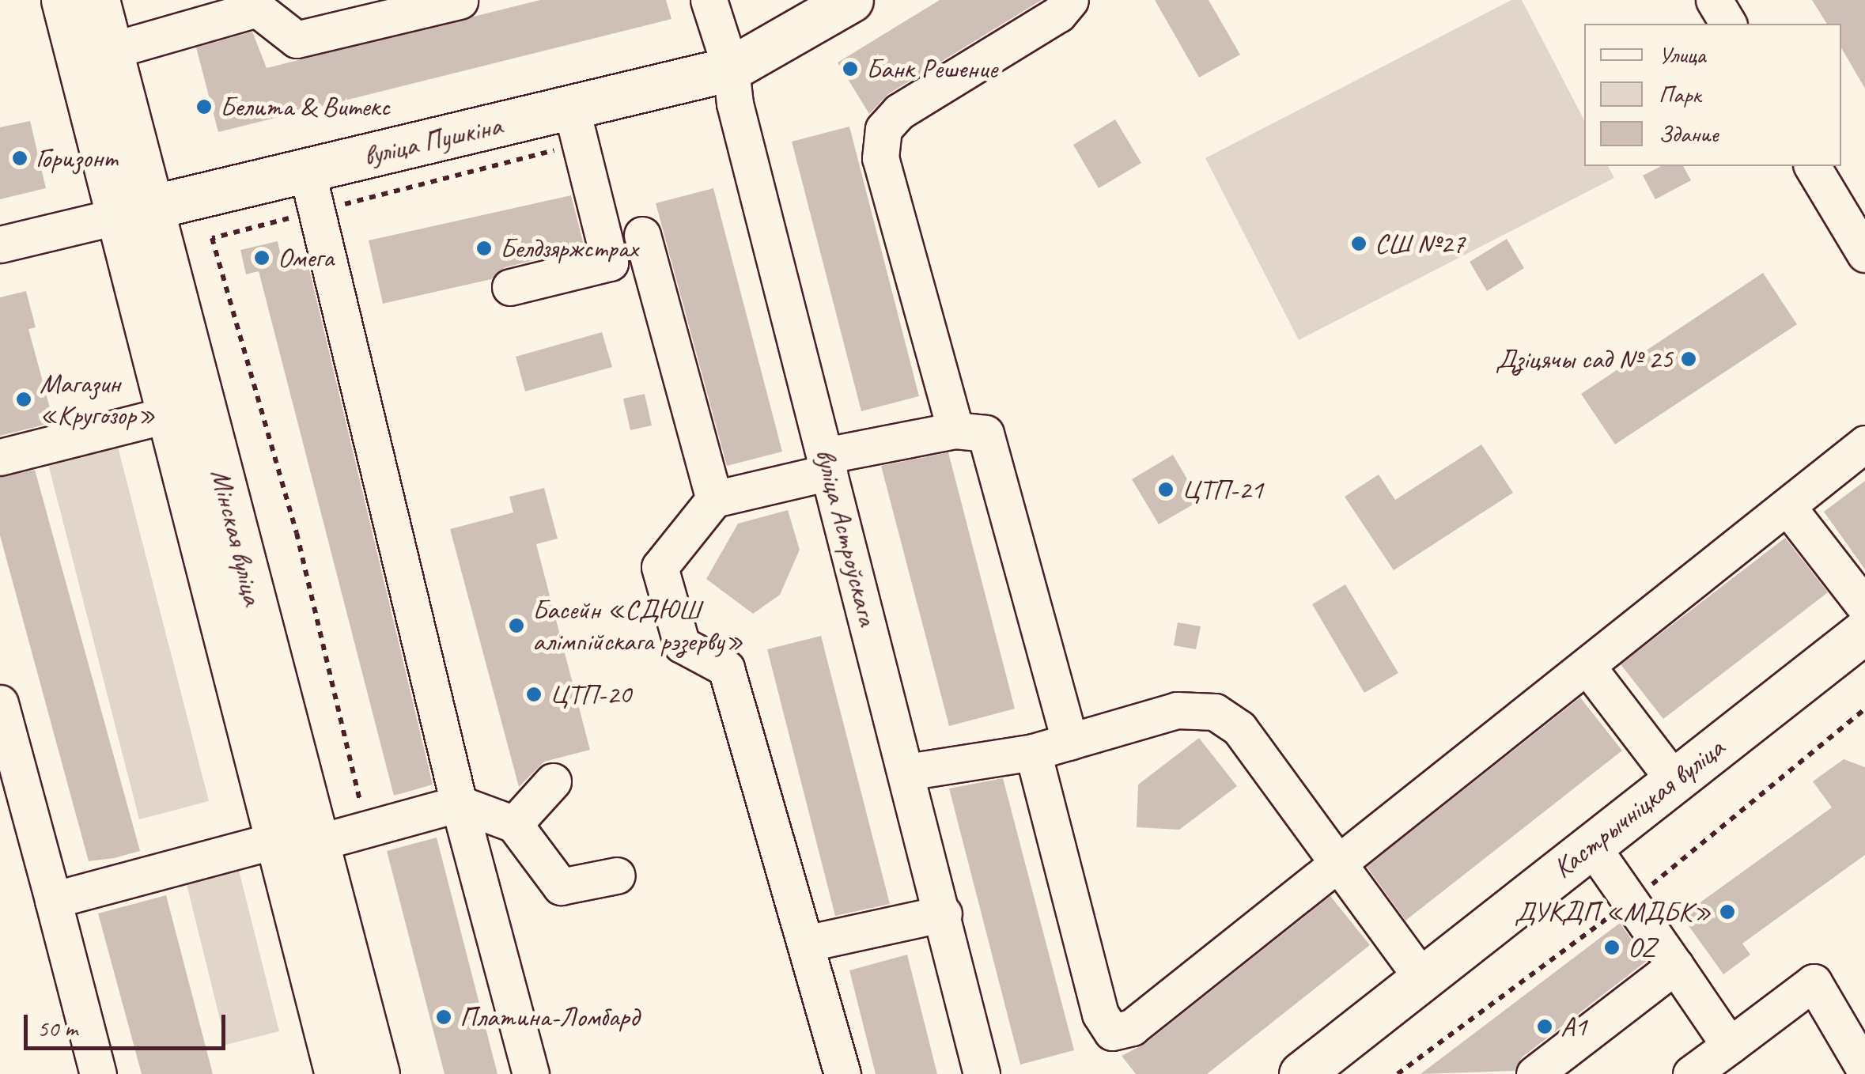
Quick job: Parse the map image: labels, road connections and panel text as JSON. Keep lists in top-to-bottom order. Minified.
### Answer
{"streets":{"main road":["вуліца Пушкіна","Мінская вуліца","Кастрычніцкая вуліца"],"street":["вуліца Астроўскага"]},"crossings":[["вуліца Пушкіна","Мінская вуліца"],["вуліца Пушкіна","вуліца Астроўскага"]],"places":["Банк Решение","Белита & Витекс","Горизонт","СШ №27","Белдзяржстрах","Омега","Дзіцячы сад № 25","Магазин «Кругозор»","ЦТП-21","Басейн «СДЮШ алімпійскага рэзерву»","ЦТП-20","ДУКДП «МДБК»","OZ","Платина-Ломбард","A1"],"legend":["Улица","Парк","Здание"],"scale_bar":"50 m"}
